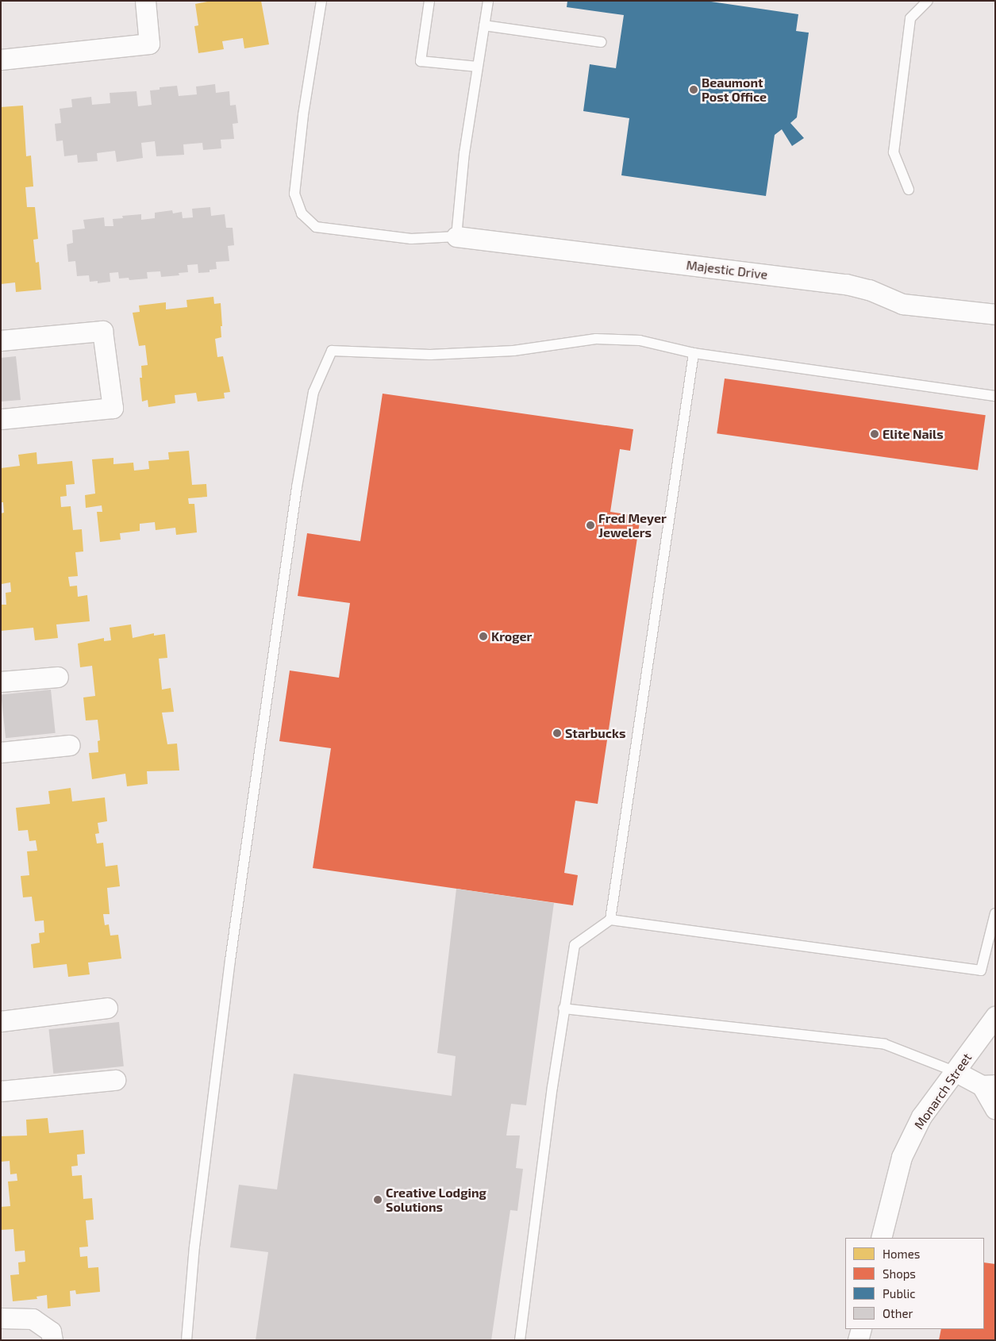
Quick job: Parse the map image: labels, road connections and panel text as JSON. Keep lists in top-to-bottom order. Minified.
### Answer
{"streets":{"street":["Majestic Drive","Monarch Street"]},"places":["Beaumont Post Office","Elite Nails","Fred Meyer Jewelers","Kroger","Starbucks","Creative Lodging Solutions"],"legend":["Homes","Shops","Public","Other"]}
